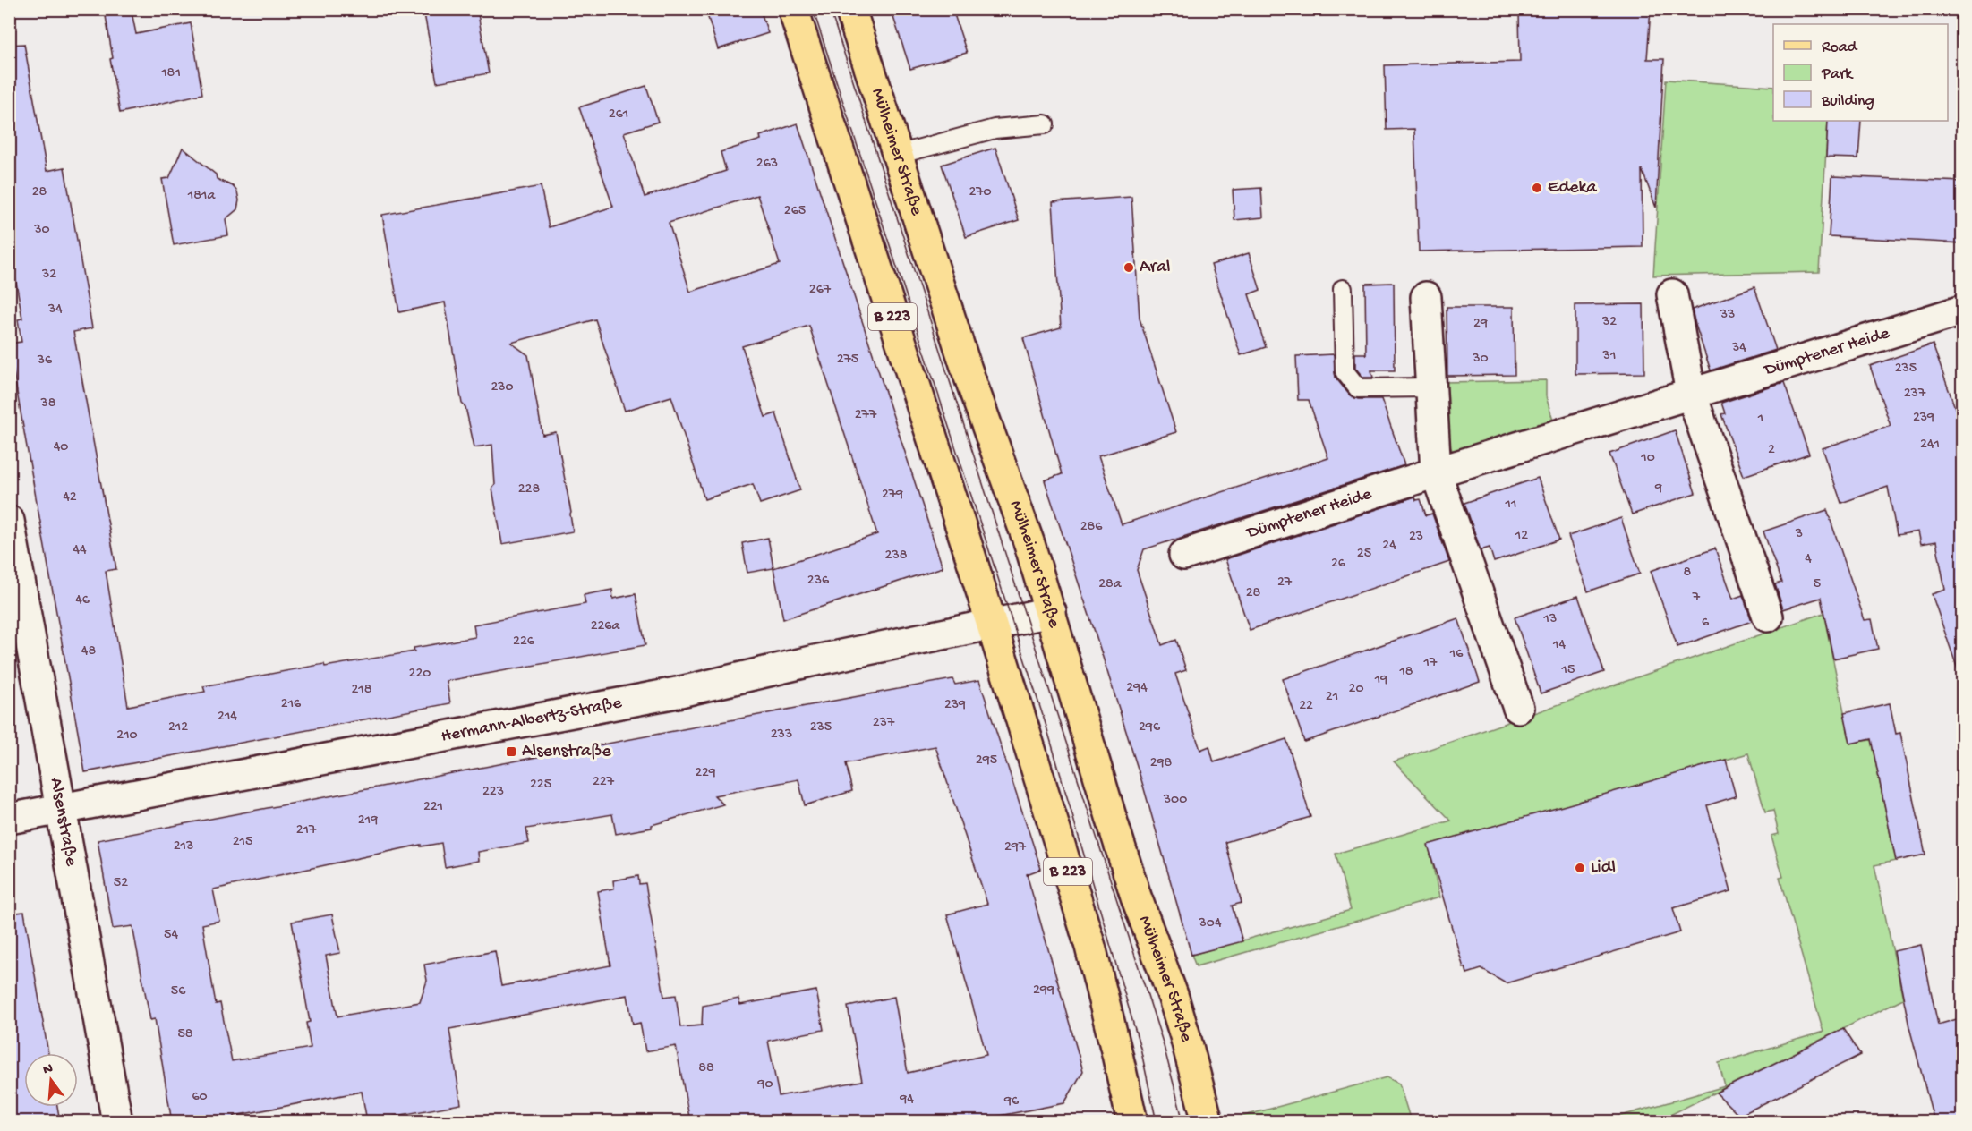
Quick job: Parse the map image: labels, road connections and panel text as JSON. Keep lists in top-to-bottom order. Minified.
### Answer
{"streets":{"main road":["Mülheimer Straße","B 223"],"street":["Dümptener Heide","Hermann-Albertz-Straße","Alsenstraße"]},"crossings":[["Mülheimer Straße","Hermann-Albertz-Straße"],["B 223","Hermann-Albertz-Straße"],["Hermann-Albertz-Straße","Alsenstraße"]],"places":{"other":["Edeka","Aral","Lidl"],"transit":["Alsenstraße"]},"house_numbers":["181","261","263","28","270","181a","265","30","32","267","34","33","32","29","34","31","30","275","36","235","230","237","38","277","239","1","241","40","2","10","9","228","279","42","11","286","3","12","23","24","44","25","238","4","26","8","236","27","28a","5","28","7","46","13","6","226a","226","14","48","16","17","15","18","220","19","294","20","218","21","216","239","22","214","237","212","235","296","233","210","295","298","229","227","225","223","300","221","219","217","215","213","297","52","304","54","299","56","58","88","90","60","94","96"],"legend":["Road","Park","Building"],"north":"top"}
